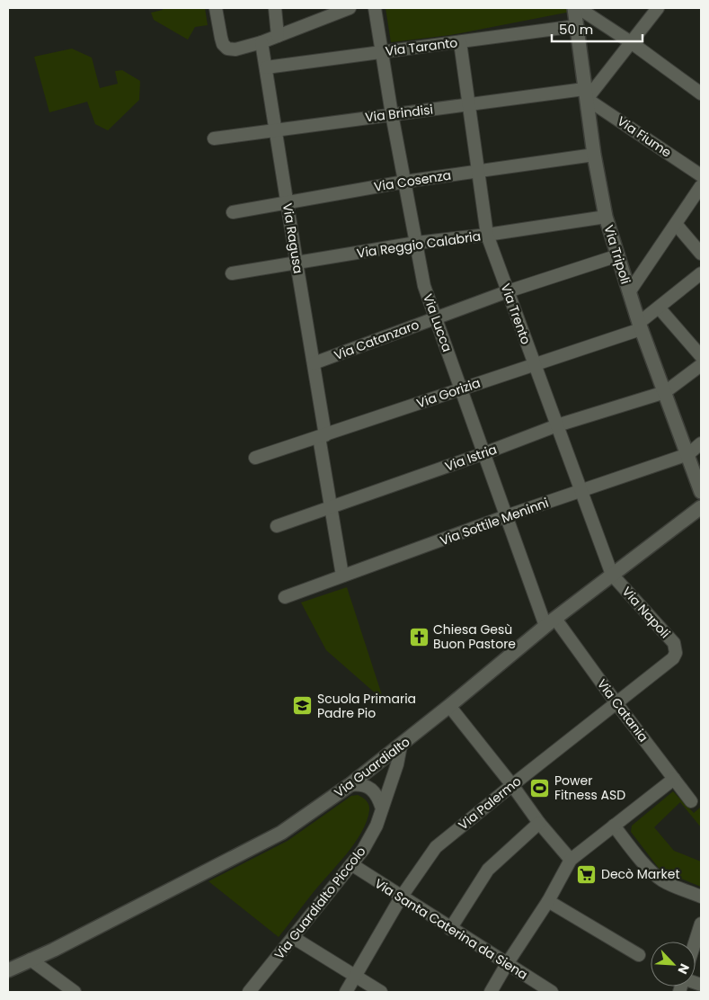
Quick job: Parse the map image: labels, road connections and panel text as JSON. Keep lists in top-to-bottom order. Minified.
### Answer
{"streets":{"street":["Via Taranto","Via Brindisi","Via Fiume","Via Cosenza","Via Ragusa","Via Reggio Calabria","Via Tripoli","Via Trento","Via Lucca","Via Catanzaro","Via Gorizia","Via Istria","Via Sottile Meninni","Via Napoli","Via Catania","Via Guardialto","Via Palermo","Via Guardialto Piccolo","Via Santa Caterina da Siena"]},"crossings":[["Via Taranto","Via Ragusa"],["Via Taranto","Via Tripoli"],["Via Taranto","Via Trento"],["Via Taranto","Via Lucca"],["Via Brindisi","Via Fiume"],["Via Brindisi","Via Ragusa"],["Via Brindisi","Via Tripoli"],["Via Brindisi","Via Trento"],["Via Brindisi","Via Lucca"],["Via Fiume","Via Tripoli"],["Via Cosenza","Via Ragusa"],["Via Cosenza","Via Tripoli"],["Via Cosenza","Via Trento"],["Via Cosenza","Via Lucca"],["Via Ragusa","Via Reggio Calabria"],["Via Ragusa","Via Catanzaro"],["Via Ragusa","Via Gorizia"],["Via Ragusa","Via Istria"],["Via Ragusa","Via Sottile Meninni"],["Via Reggio Calabria","Via Tripoli"],["Via Reggio Calabria","Via Trento"],["Via Reggio Calabria","Via Lucca"],["Via Tripoli","Via Catanzaro"],["Via Tripoli","Via Gorizia"],["Via Tripoli","Via Istria"],["Via Tripoli","Via Sottile Meninni"],["Via Trento","Via Catanzaro"],["Via Trento","Via Gorizia"],["Via Trento","Via Istria"],["Via Trento","Via Sottile Meninni"],["Via Trento","Via Napoli"],["Via Trento","Via Guardialto"],["Via Lucca","Via Catanzaro"],["Via Lucca","Via Gorizia"],["Via Lucca","Via Istria"],["Via Lucca","Via Sottile Meninni"],["Via Lucca","Via Catania"],["Via Lucca","Via Guardialto"],["Via Napoli","Via Guardialto"],["Via Napoli","Via Palermo"],["Via Catania","Via Guardialto"],["Via Catania","Via Palermo"],["Via Guardialto","Via Guardialto Piccolo"],["Via Palermo","Via Santa Caterina da Siena"],["Via Guardialto Piccolo","Via Santa Caterina da Siena"]],"places":{"church":["Chiesa Gesù Buon Pastore"],"school or university":["Scuola Primaria Padre Pio"],"sports":["Power Fitness ASD"],"supermarket":["Decò Market"]},"scale_bar":"50 m","north":"bottom right"}
